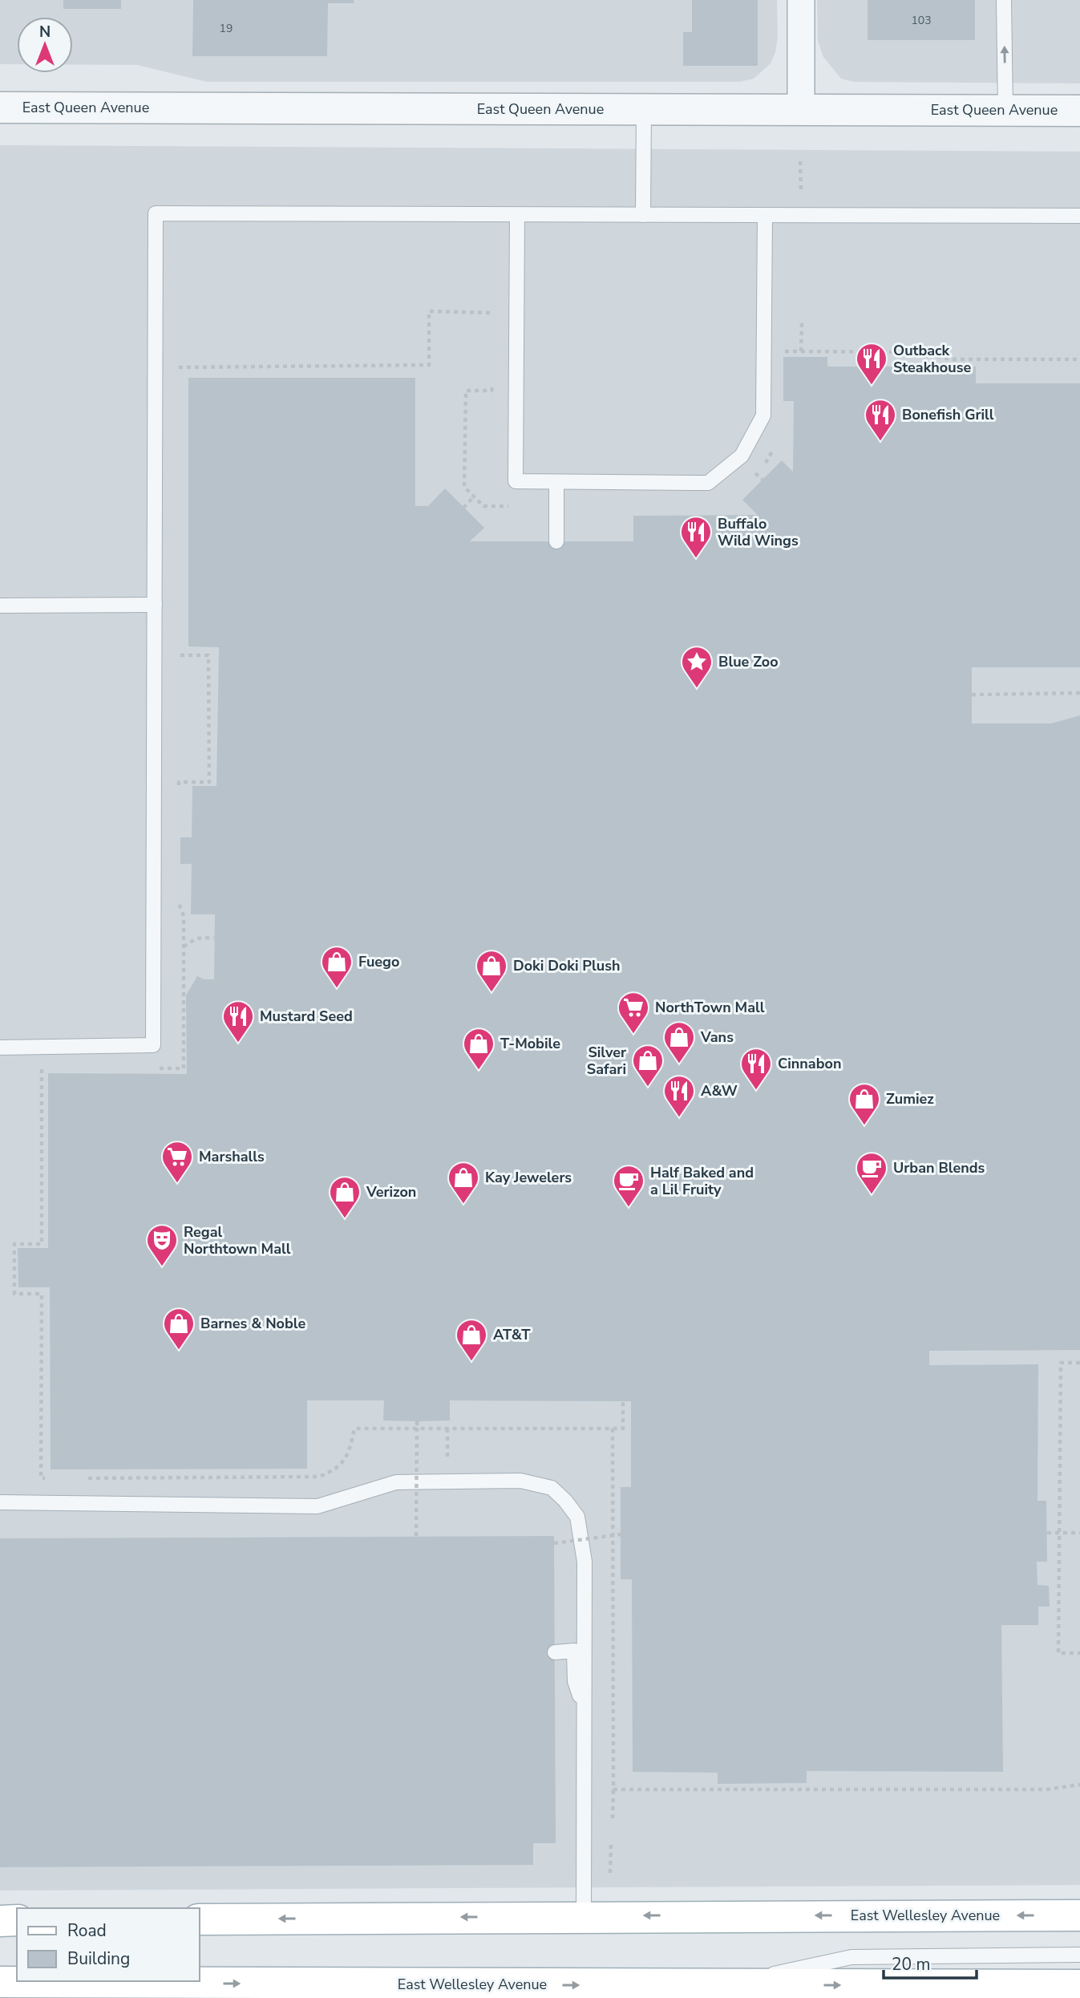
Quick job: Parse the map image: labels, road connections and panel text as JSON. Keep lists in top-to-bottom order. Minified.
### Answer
{"streets":{"main road":["East Wellesley Avenue"],"street":["East Queen Avenue"]},"places":{"restaurant":["Outback Steakhouse","Bonefish Grill","Buffalo Wild Wings","Mustard Seed","Cinnabon","A&W"],"place":["Blue Zoo"],"shop":["Fuego","Doki Doki Plush","Vans","T-Mobile","Silver Safari","Zumiez","Kay Jewelers","Verizon","Barnes & Noble","AT&T"],"supermarket":["NorthTown Mall","Marshalls"],"cafe":["Urban Blends","Half Baked and a Lil Fruity"],"theatre":["Regal Northtown Mall"]},"house_numbers":["103","19"],"legend":["Road","Building"],"scale_bar":"20 m","north":"top"}
